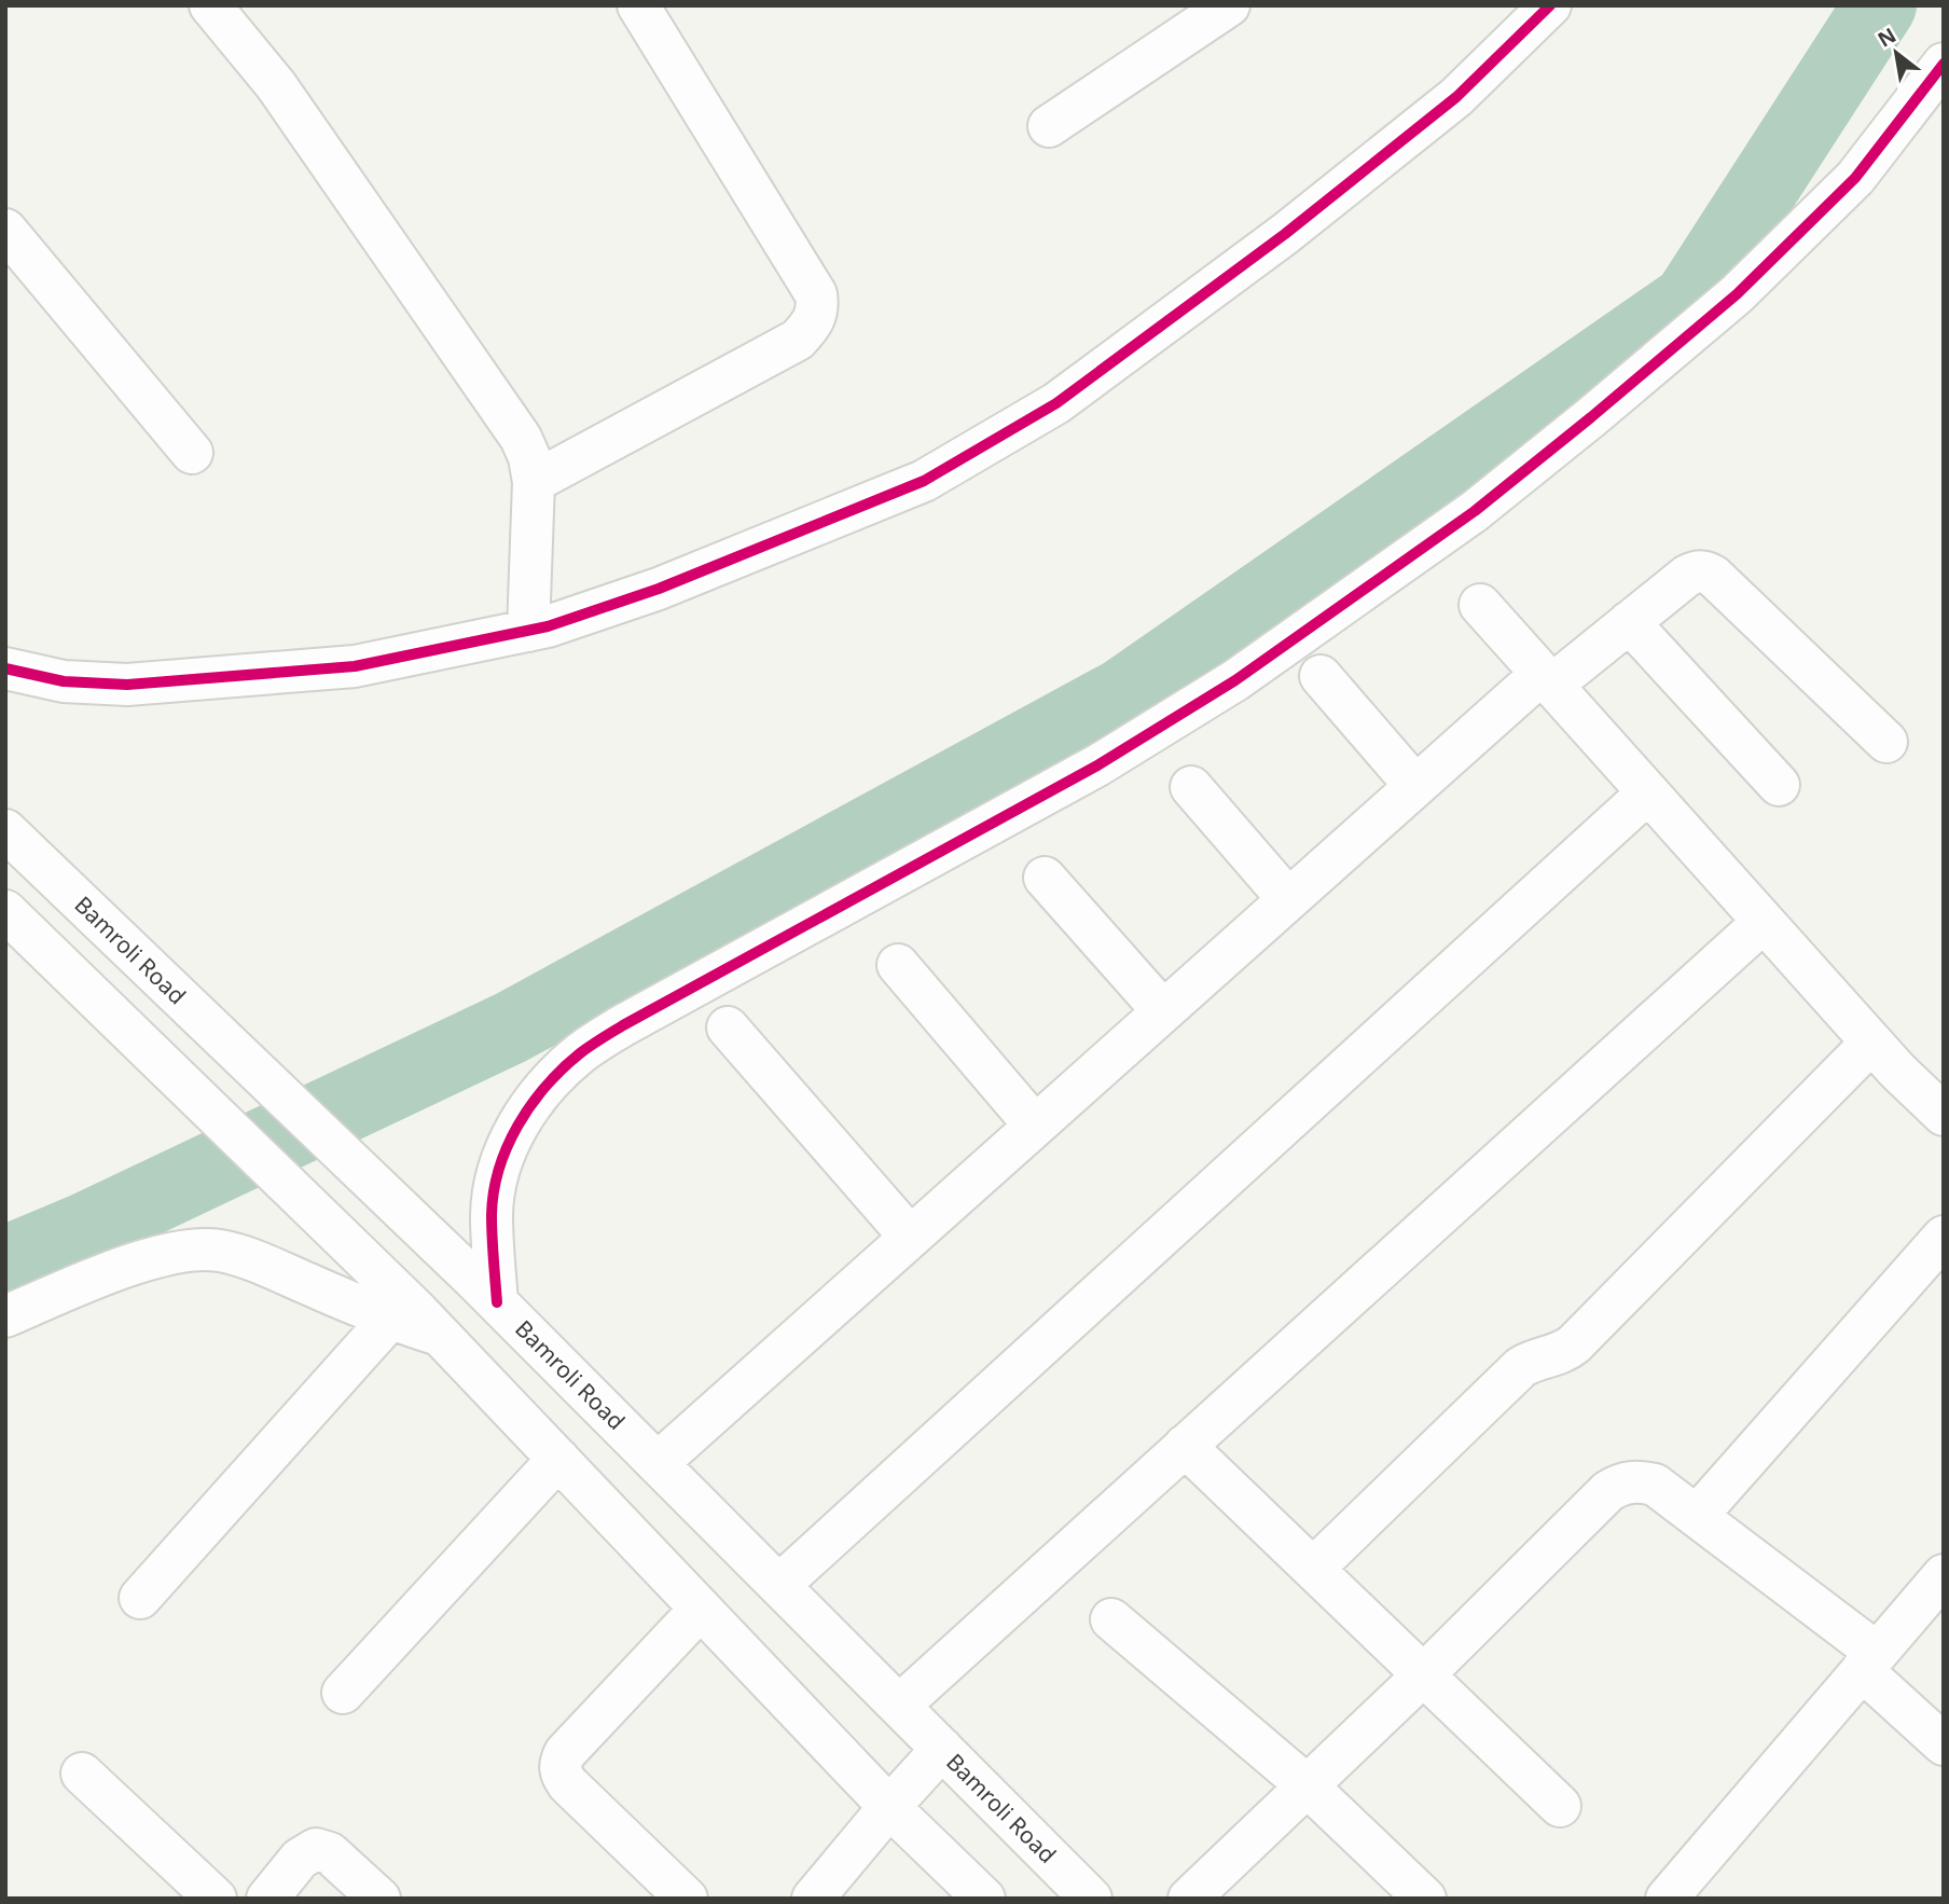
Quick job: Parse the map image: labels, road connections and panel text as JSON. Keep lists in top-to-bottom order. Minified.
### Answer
{"streets":{"street":["Bamroli Road"]},"north":"top left"}
